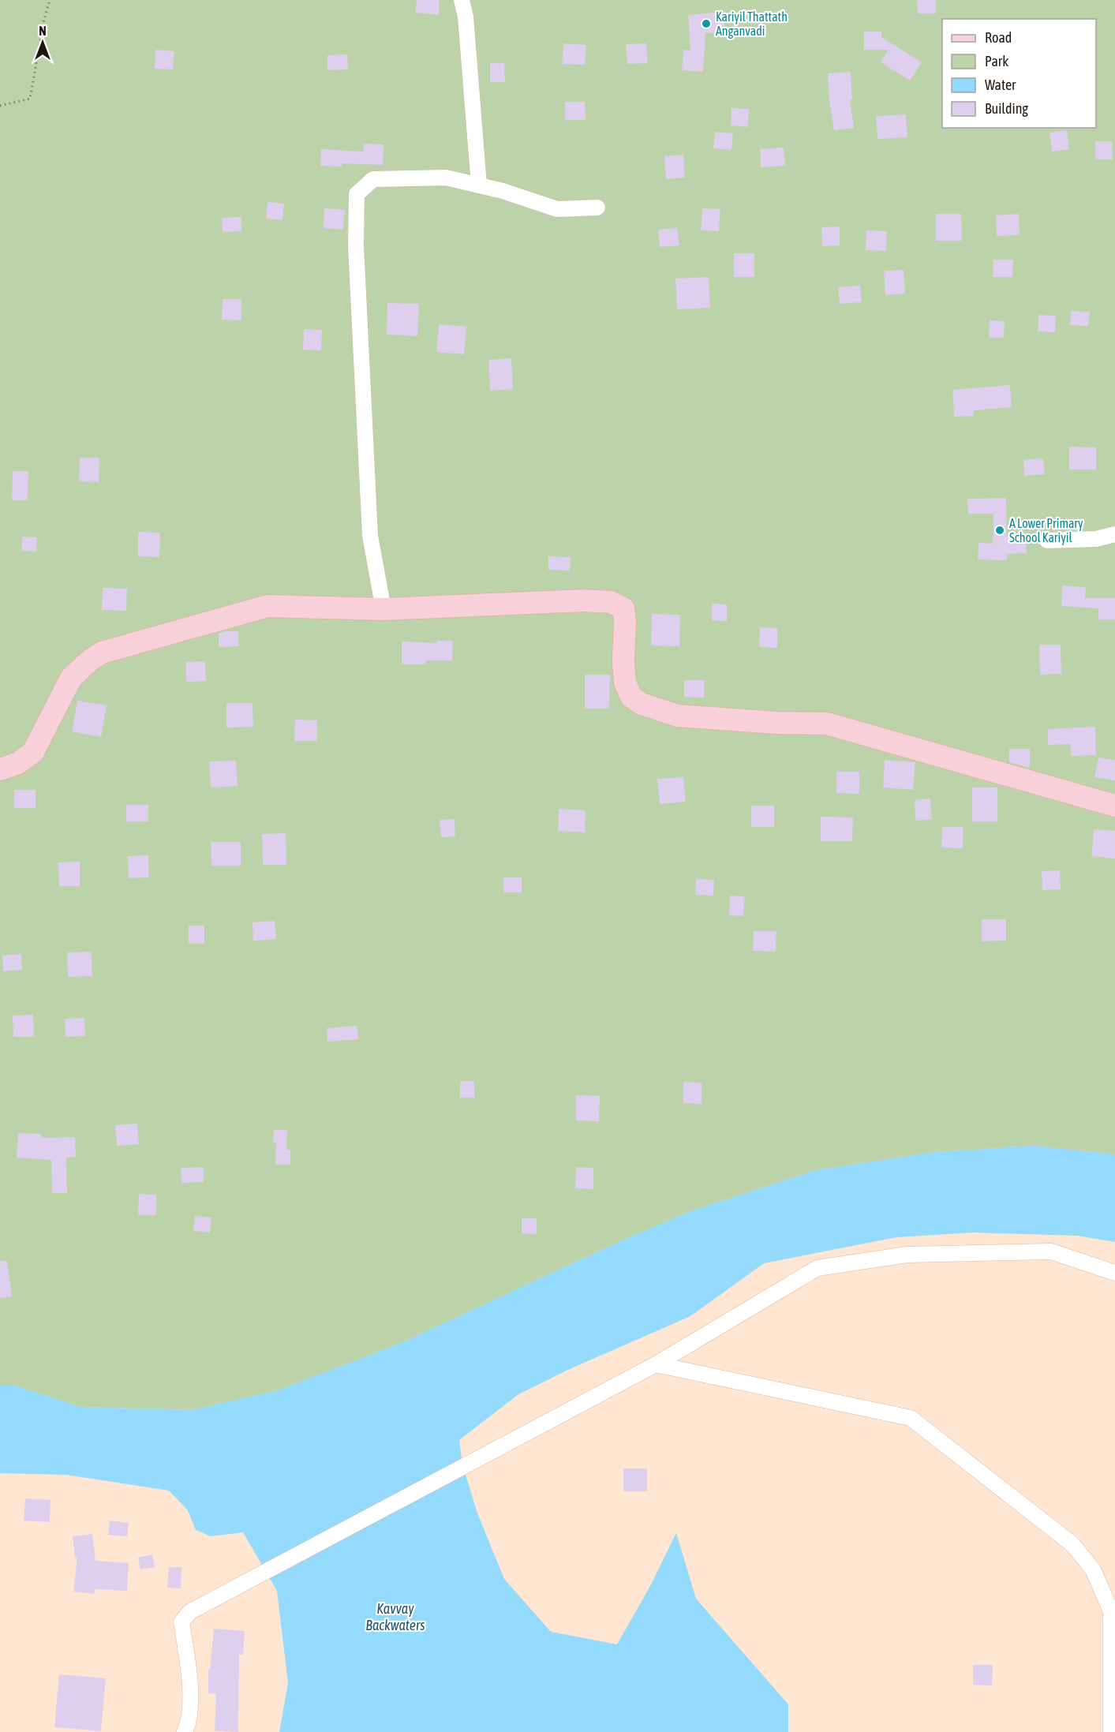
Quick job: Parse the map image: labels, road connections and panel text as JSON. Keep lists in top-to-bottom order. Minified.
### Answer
{"water":["Kavvay Backwaters"],"places":["Kariyil Thattath Anganvadi","A Lower Primary School Kariyil"],"legend":["Road","Park","Water","Building"],"north":"top"}
